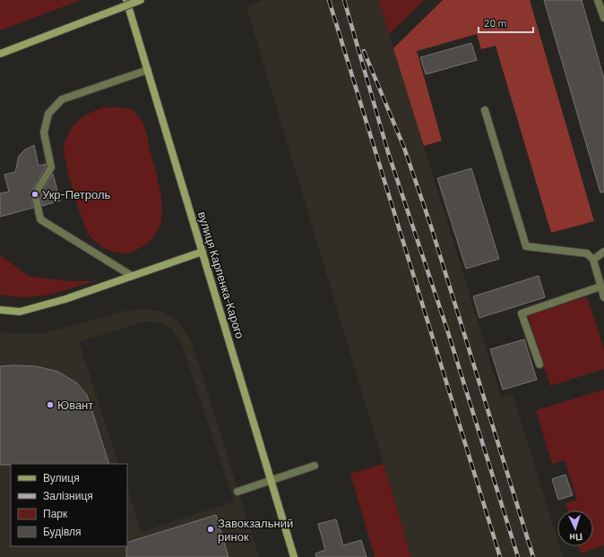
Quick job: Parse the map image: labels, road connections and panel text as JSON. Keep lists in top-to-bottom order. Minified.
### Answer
{"streets":{"main road":["вулиця Карпенка-Карого"]},"places":["Укр-Петроль","Ювант","Завокзальний ринок"],"legend":["Вулиця","Залізниця","Парк","Будівля"],"scale_bar":"20 m","north":"bottom"}
